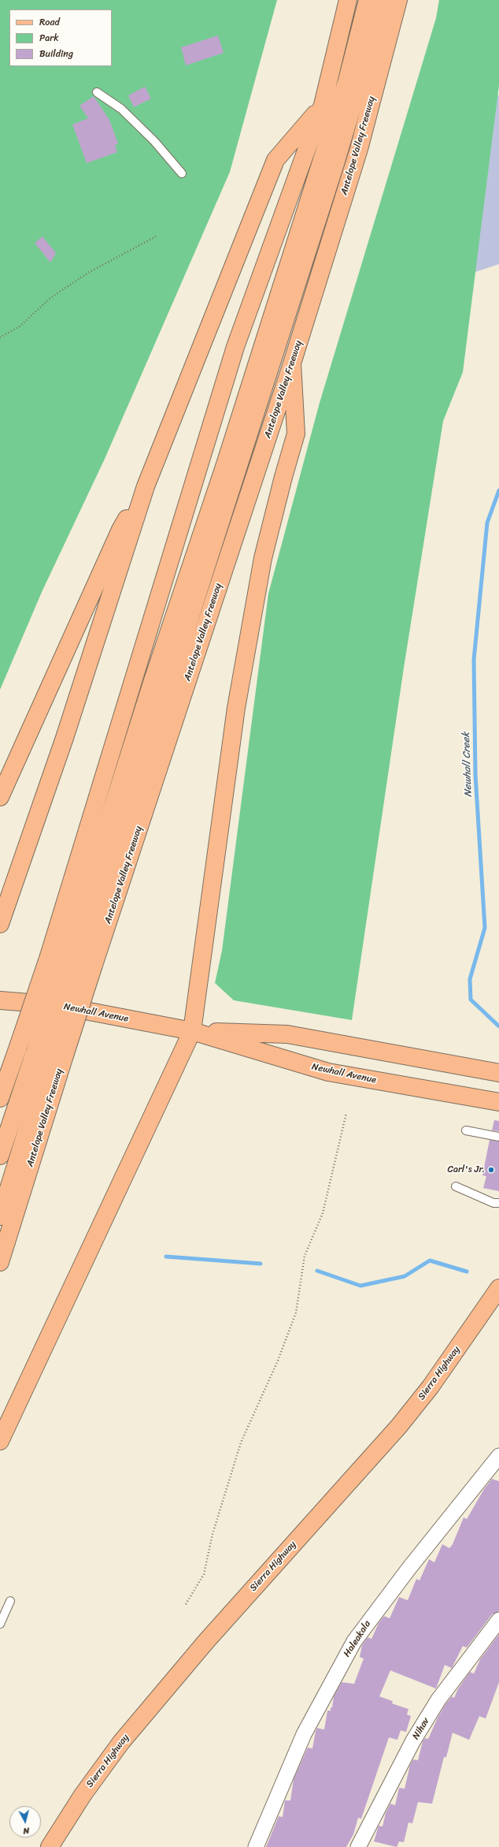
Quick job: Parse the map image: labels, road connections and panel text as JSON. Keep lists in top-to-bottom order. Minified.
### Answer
{"streets":{"main road":["Antelope Valley Freeway","Newhall Avenue","Sierra Highway"],"street":["Haleakala","Nihav"]},"water":["Newhall Creek"],"places":["Carl's Jr."],"legend":["Road","Park","Building"],"north":"bottom"}
